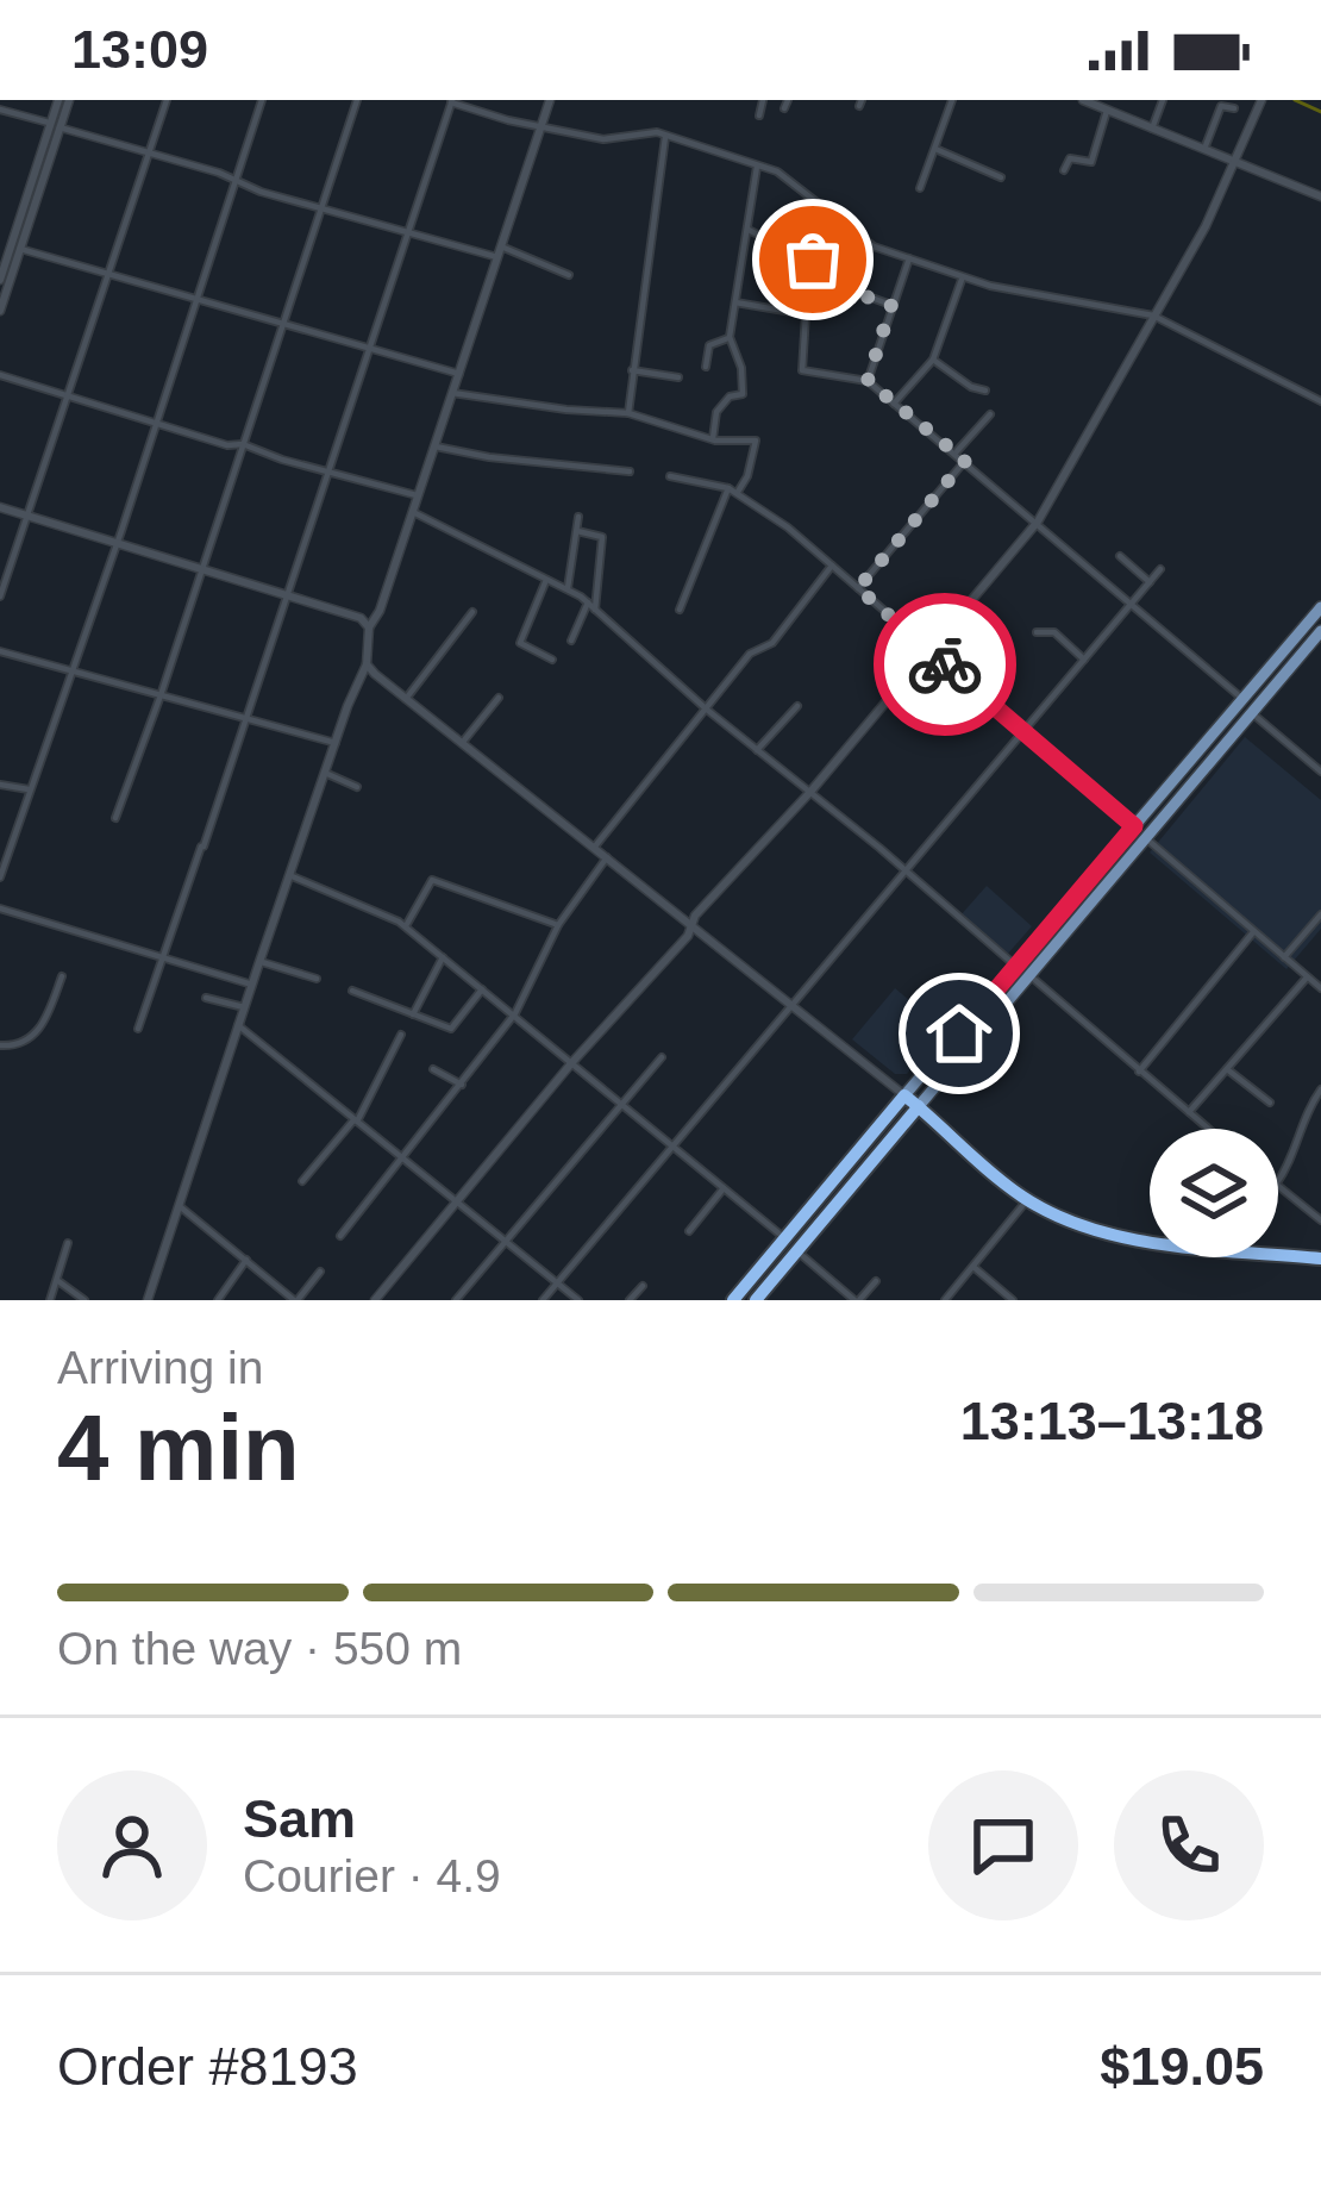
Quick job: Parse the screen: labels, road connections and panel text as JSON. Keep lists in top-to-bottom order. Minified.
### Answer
{"page":{"status":"13:09","heading":["4 min","Arriving in","13:13–13:18"],"panel":["Sam","Courier · 4.9","Order #8193","$19.05"],"bar":"On the way · 550 m"}}
